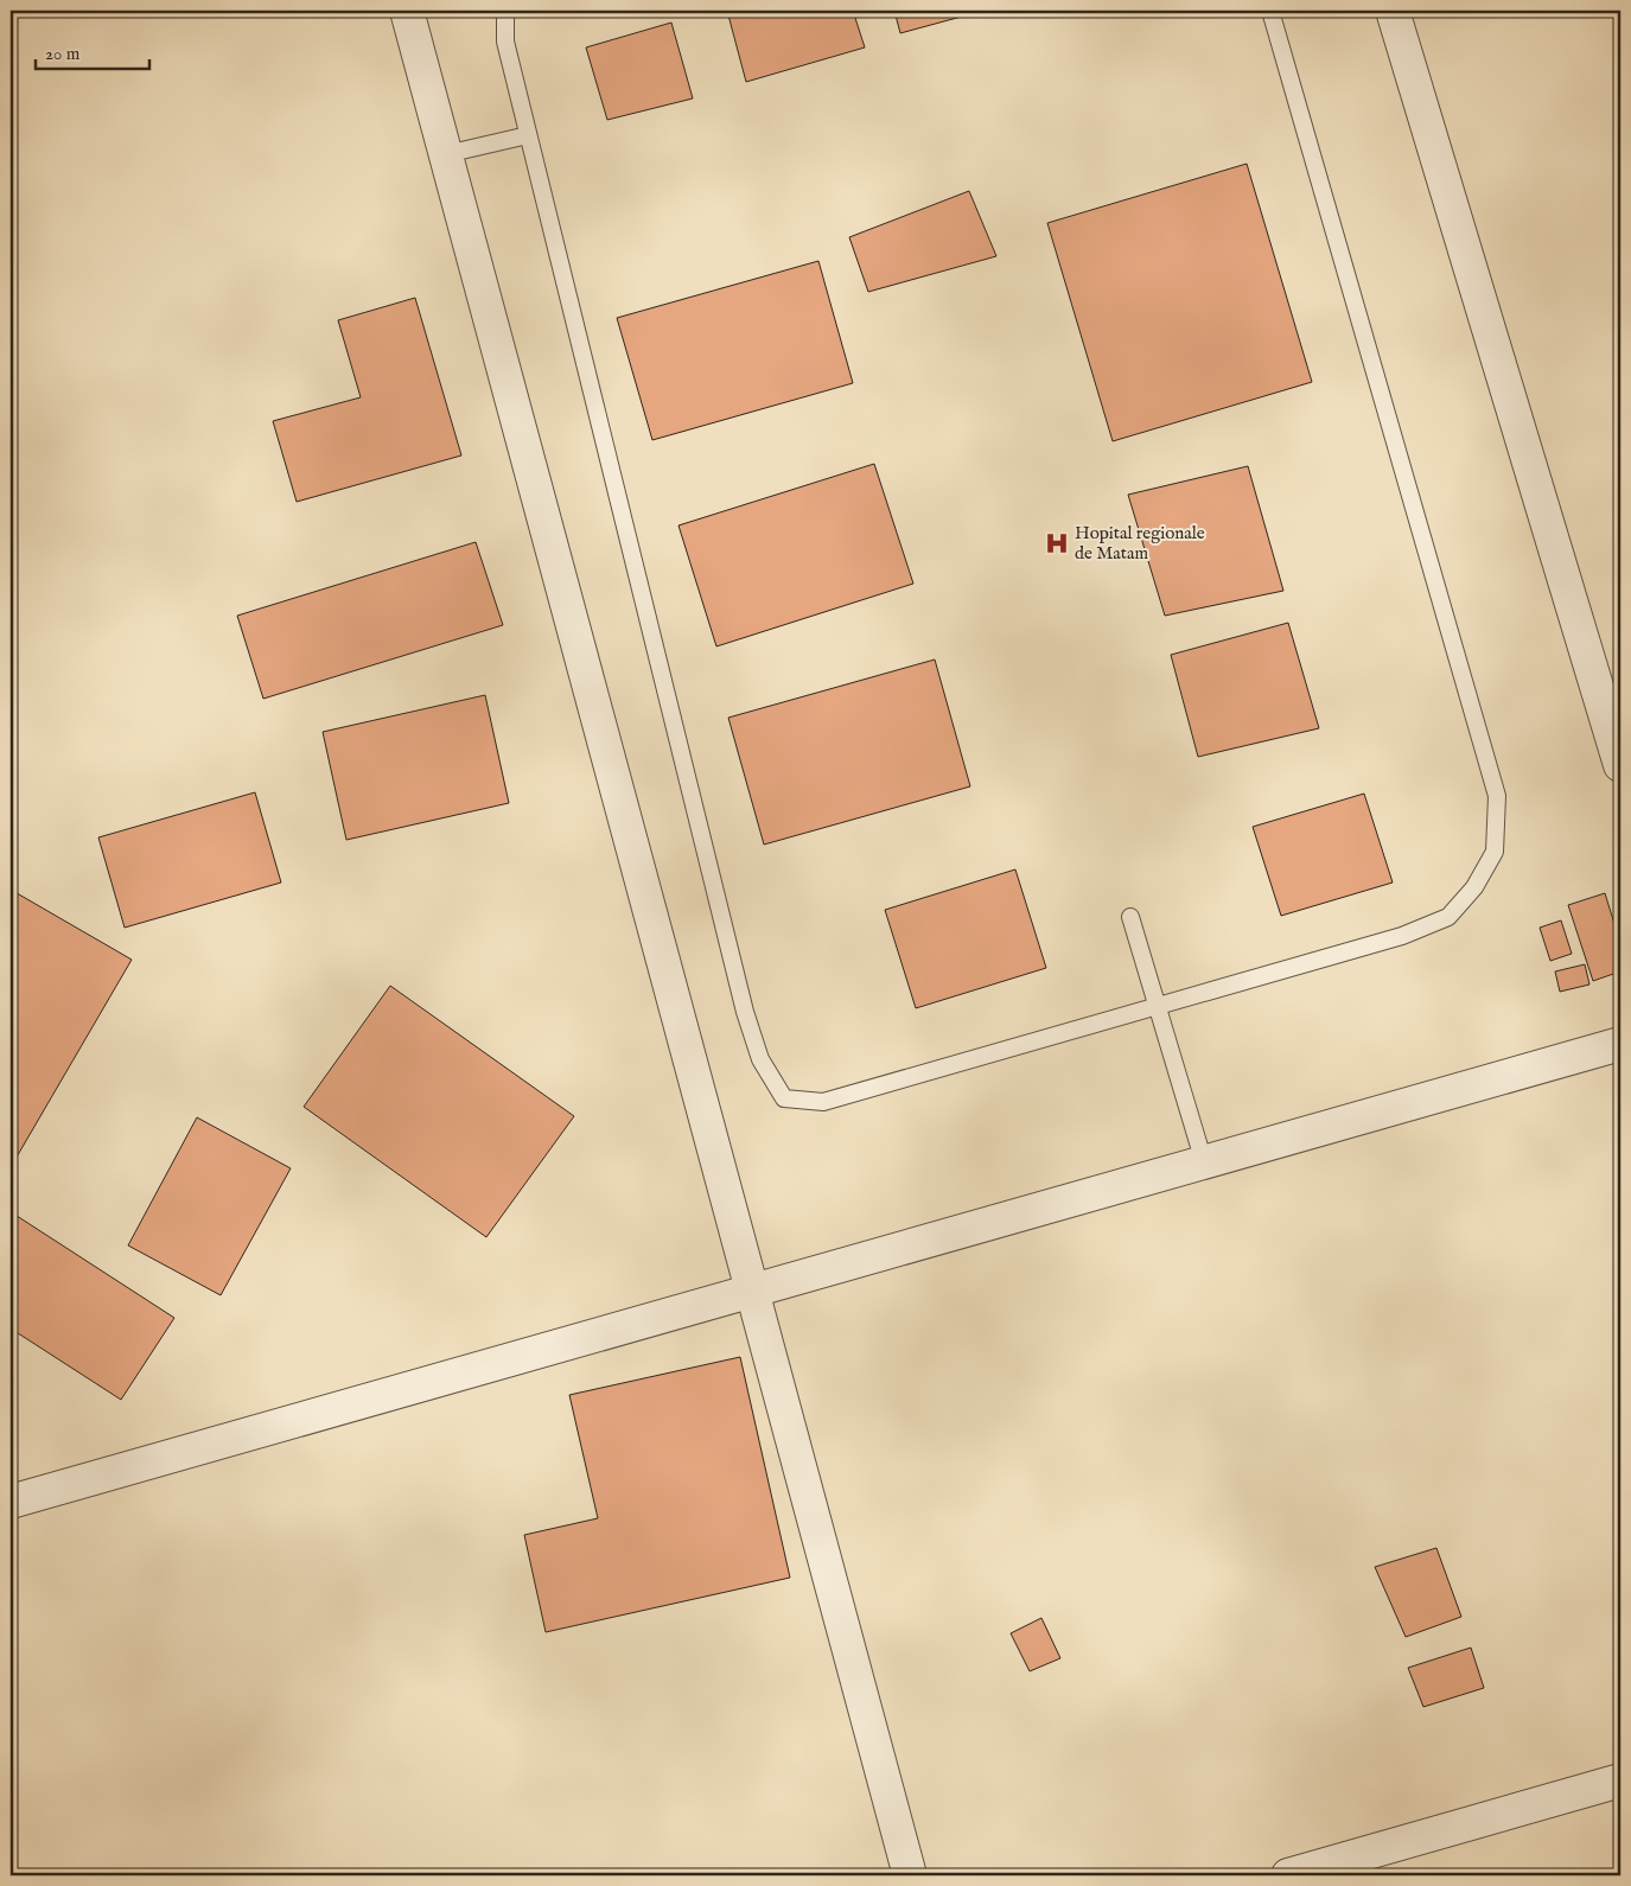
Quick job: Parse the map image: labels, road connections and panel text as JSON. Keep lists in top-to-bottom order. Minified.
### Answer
{"places":{"hospital":["Hopital regionale de Matam"]},"scale_bar":"20 m"}
